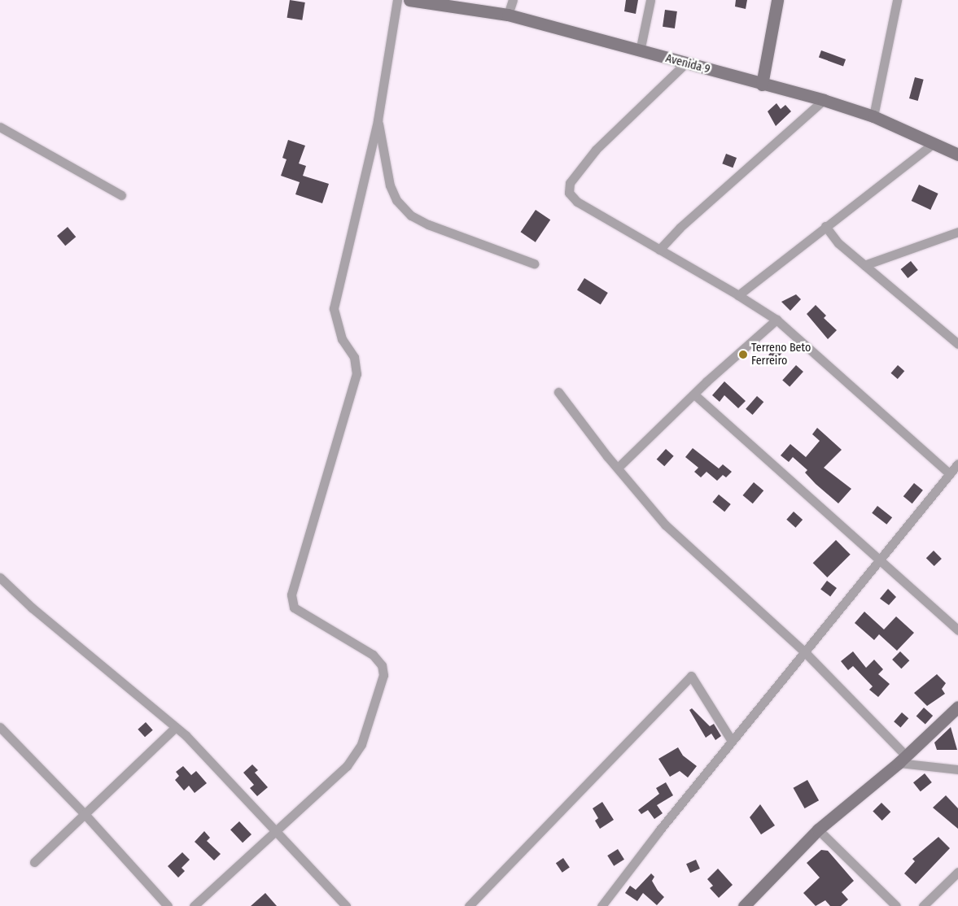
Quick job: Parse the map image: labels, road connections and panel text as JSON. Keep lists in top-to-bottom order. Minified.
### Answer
{"streets":{"main road":["Avenida 9"]},"places":["Terreno Beto Ferreiro"]}
